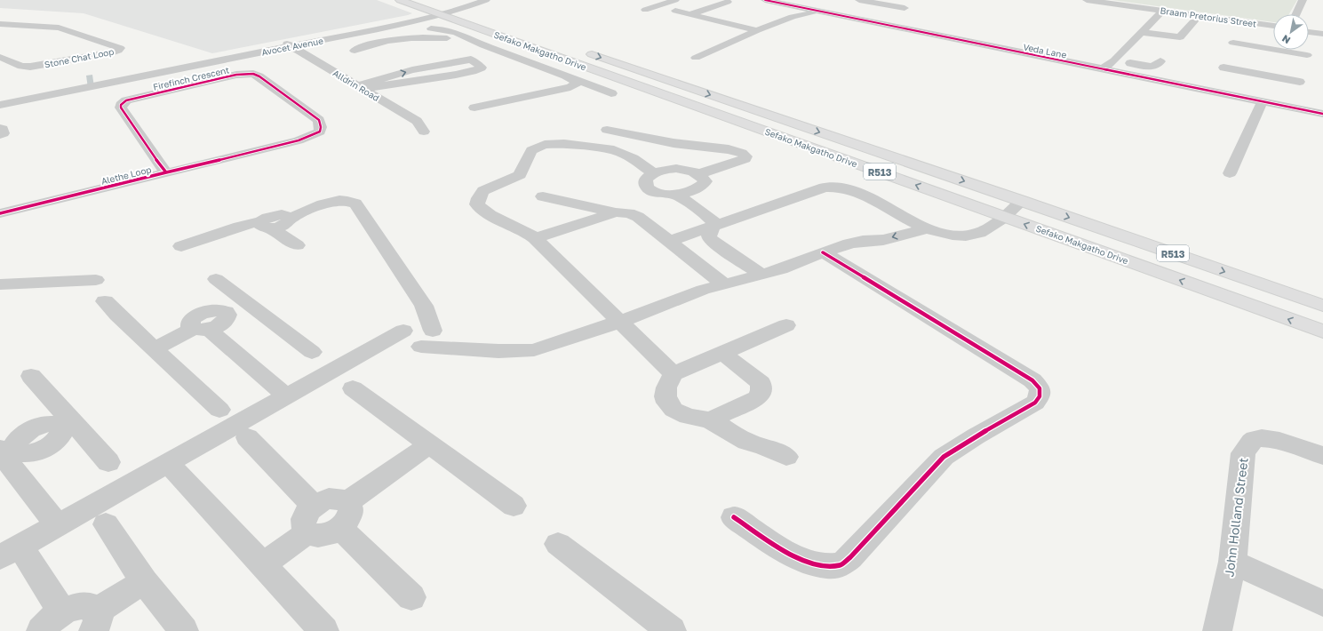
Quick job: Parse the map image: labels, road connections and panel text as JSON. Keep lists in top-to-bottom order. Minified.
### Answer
{"streets":{"main road":["Sefako Makgatho Drive","R513"],"street":["Braam Pretorius Street","Avocet Avenue","Veda Lane","Stone Chat Loop","Firefinch Crescent","Alldrin Road","Alethe Loop","John Holland Street"]},"crossings":[["Avocet Avenue","Sefako Makgatho Drive"],["Avocet Avenue","Alldrin Road"],["Firefinch Crescent","Alethe Loop"]],"north":"bottom left"}
